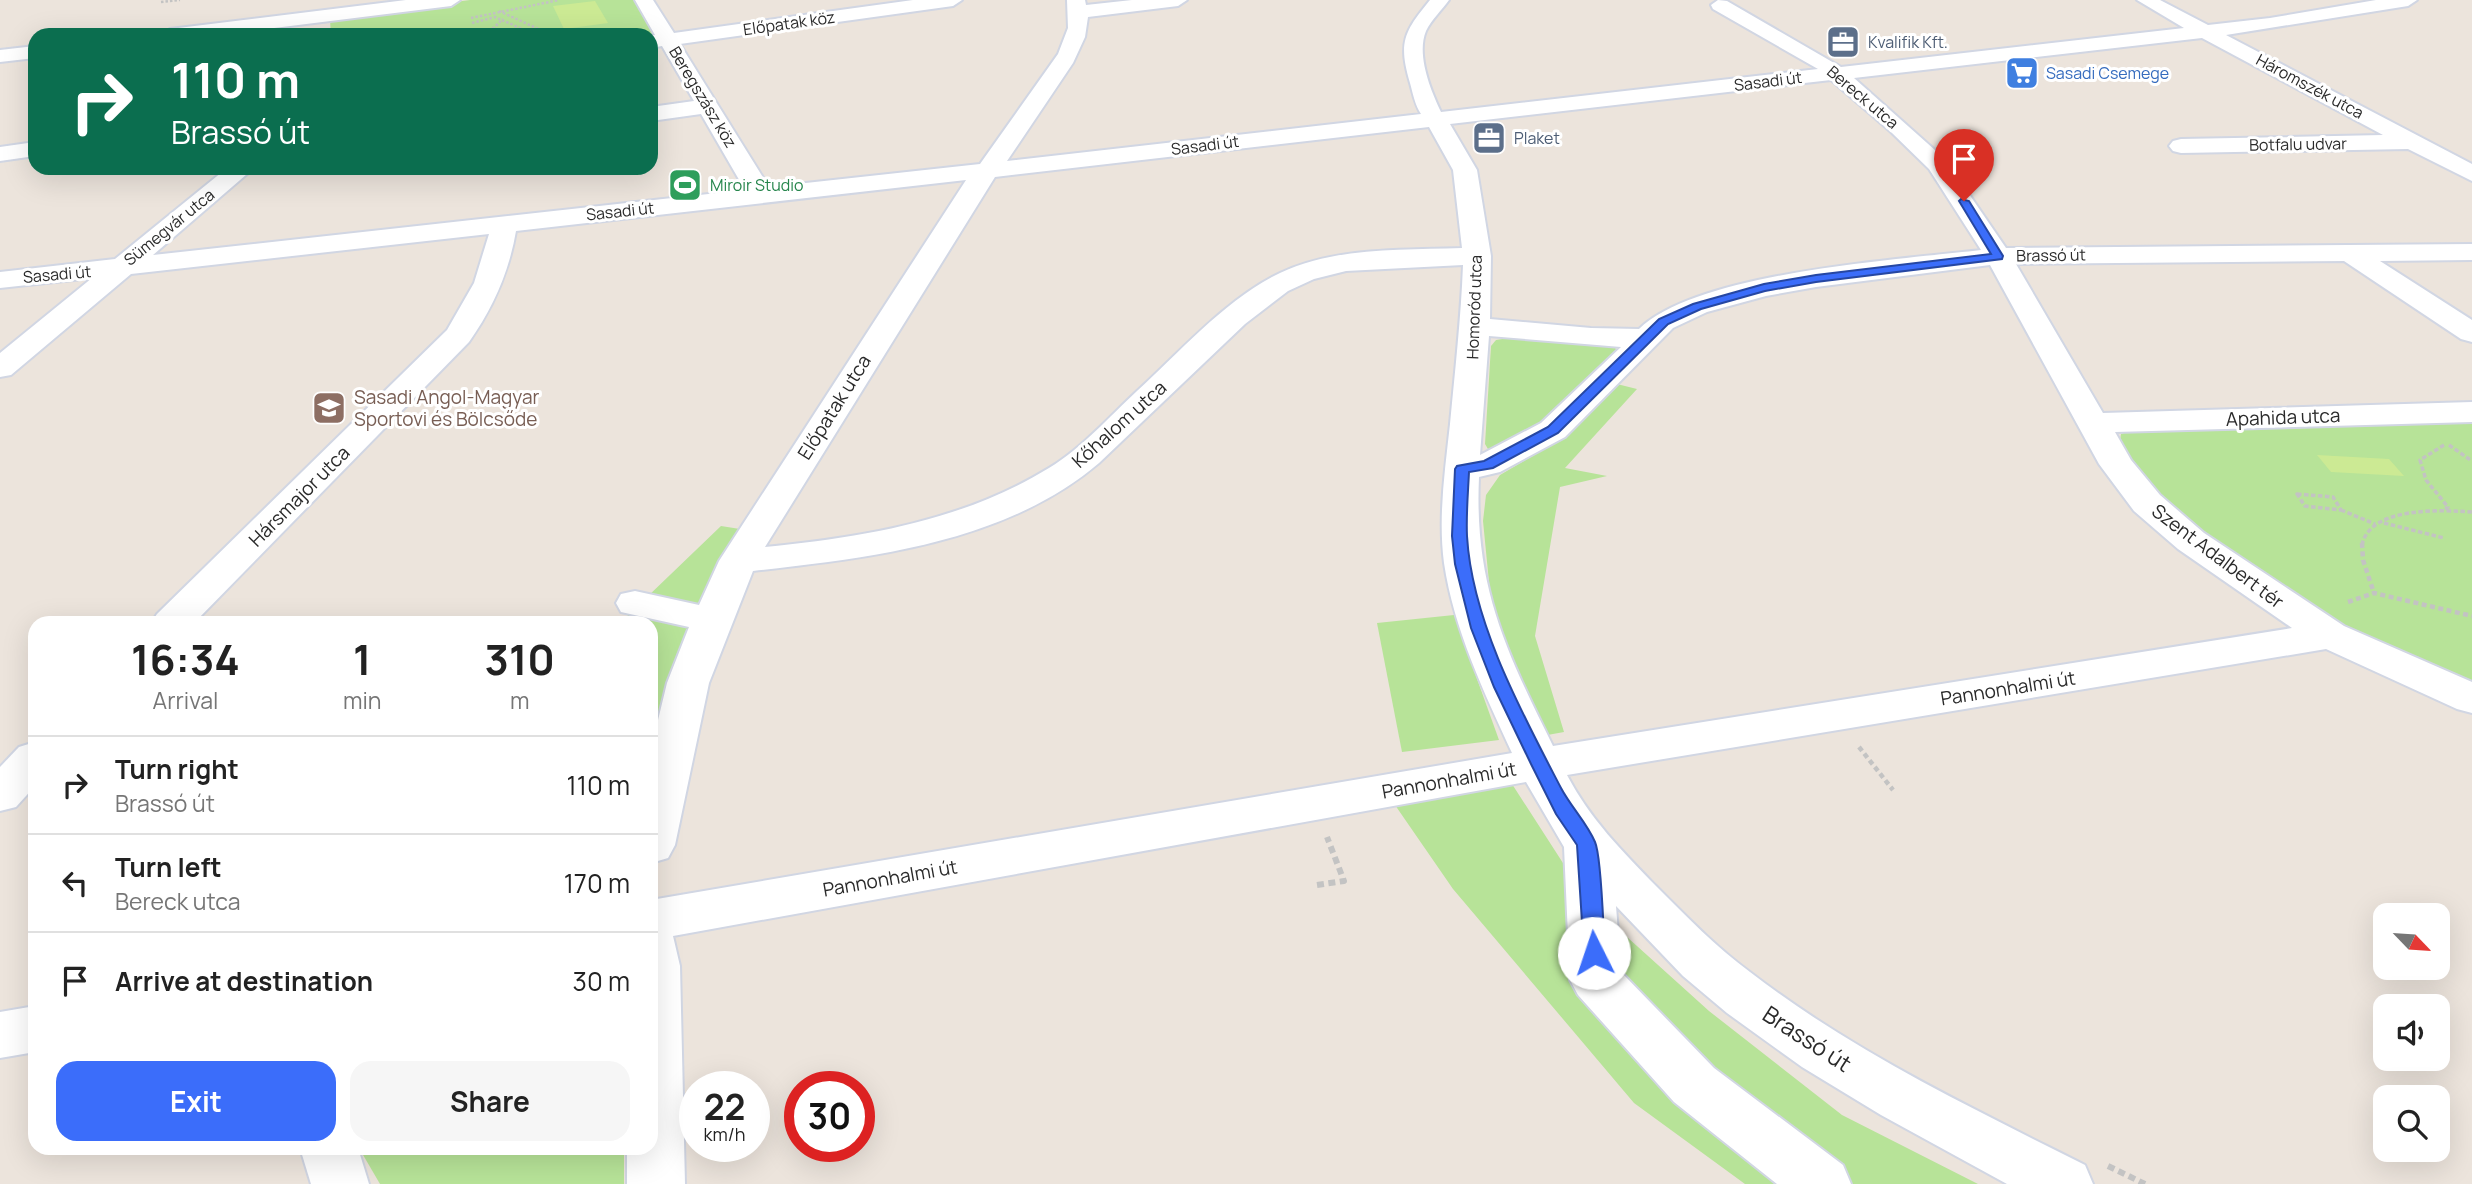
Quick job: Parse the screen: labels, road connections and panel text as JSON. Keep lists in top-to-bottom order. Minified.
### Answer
{"streets":{"street":["Előpatak köz","Sasadi út","Háromszék utca","Beregszász köz","Bereck utca","Botfalu udvar","Sümegvár utca","Brassó út","Homoród utca","Előpatak utca","Apahida utca","Kőhalom utca","Hársmajor utca","Szent Adalbert tér","Pannonhalmi út"]},"crossings":[["Sasadi út","Háromszék utca"],["Sasadi út","Beregszász köz"],["Sasadi út","Bereck utca"],["Sasadi út","Sümegvár utca"],["Sasadi út","Homoród utca"],["Sasadi út","Előpatak utca"],["Sasadi út","Hársmajor utca"],["Háromszék utca","Botfalu udvar"],["Bereck utca","Brassó út"],["Bereck utca","Szent Adalbert tér"],["Brassó út","Homoród utca"],["Brassó út","Szent Adalbert tér"],["Brassó út","Pannonhalmi út"],["Homoród utca","Kőhalom utca"],["Előpatak utca","Kőhalom utca"],["Apahida utca","Szent Adalbert tér"],["Szent Adalbert tér","Pannonhalmi út"]],"places":{"office":["Kvalifik Kft.","Plaket"],"supermarket":["Sasadi Csemege"],"sports":["Miroir Studio"],"school or university":["Sasadi Angol-Magyar Sportovi és Bölcsőde"]},"north":"bottom right","page":{"turn":["110 m","Brassó út"],"eta":["16:34","Arrival","1","min","310","m"],"list":[{"name":"Turn right","note":"Brassó út","value":"110 m"},{"name":"Turn left","note":"Bereck utca","value":"170 m"},{"name":"Arrive at destination","value":"30 m"}],"buttons":["Exit","Share"],"speed":"22 km/h","limit":"30"}}
